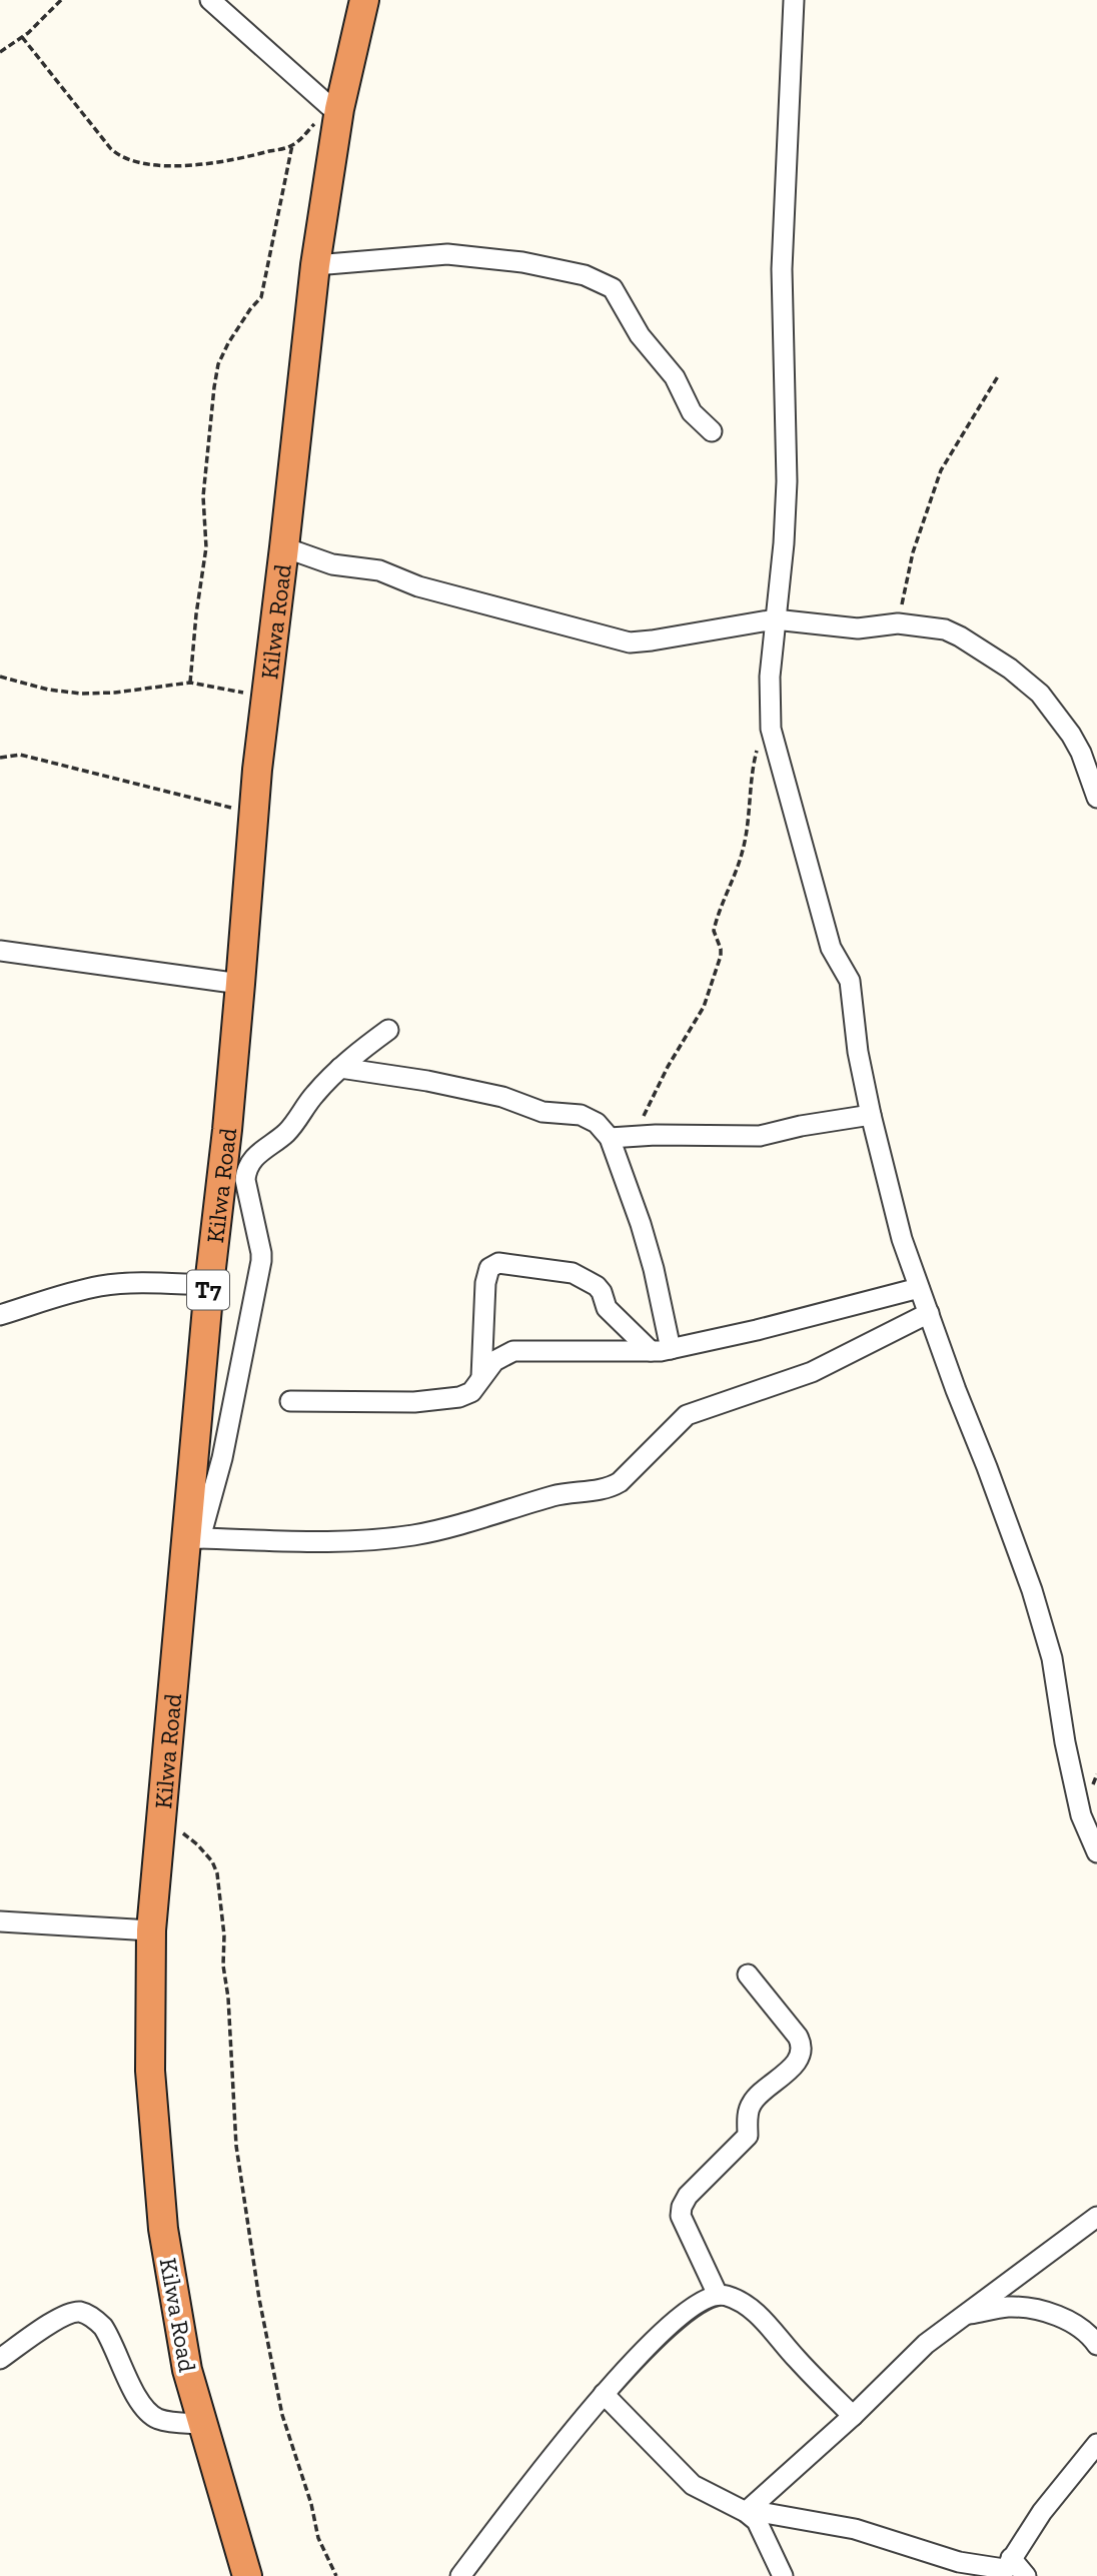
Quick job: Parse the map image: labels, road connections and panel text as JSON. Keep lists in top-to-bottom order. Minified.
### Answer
{"streets":{"highway":["Kilwa Road","T7"]}}
